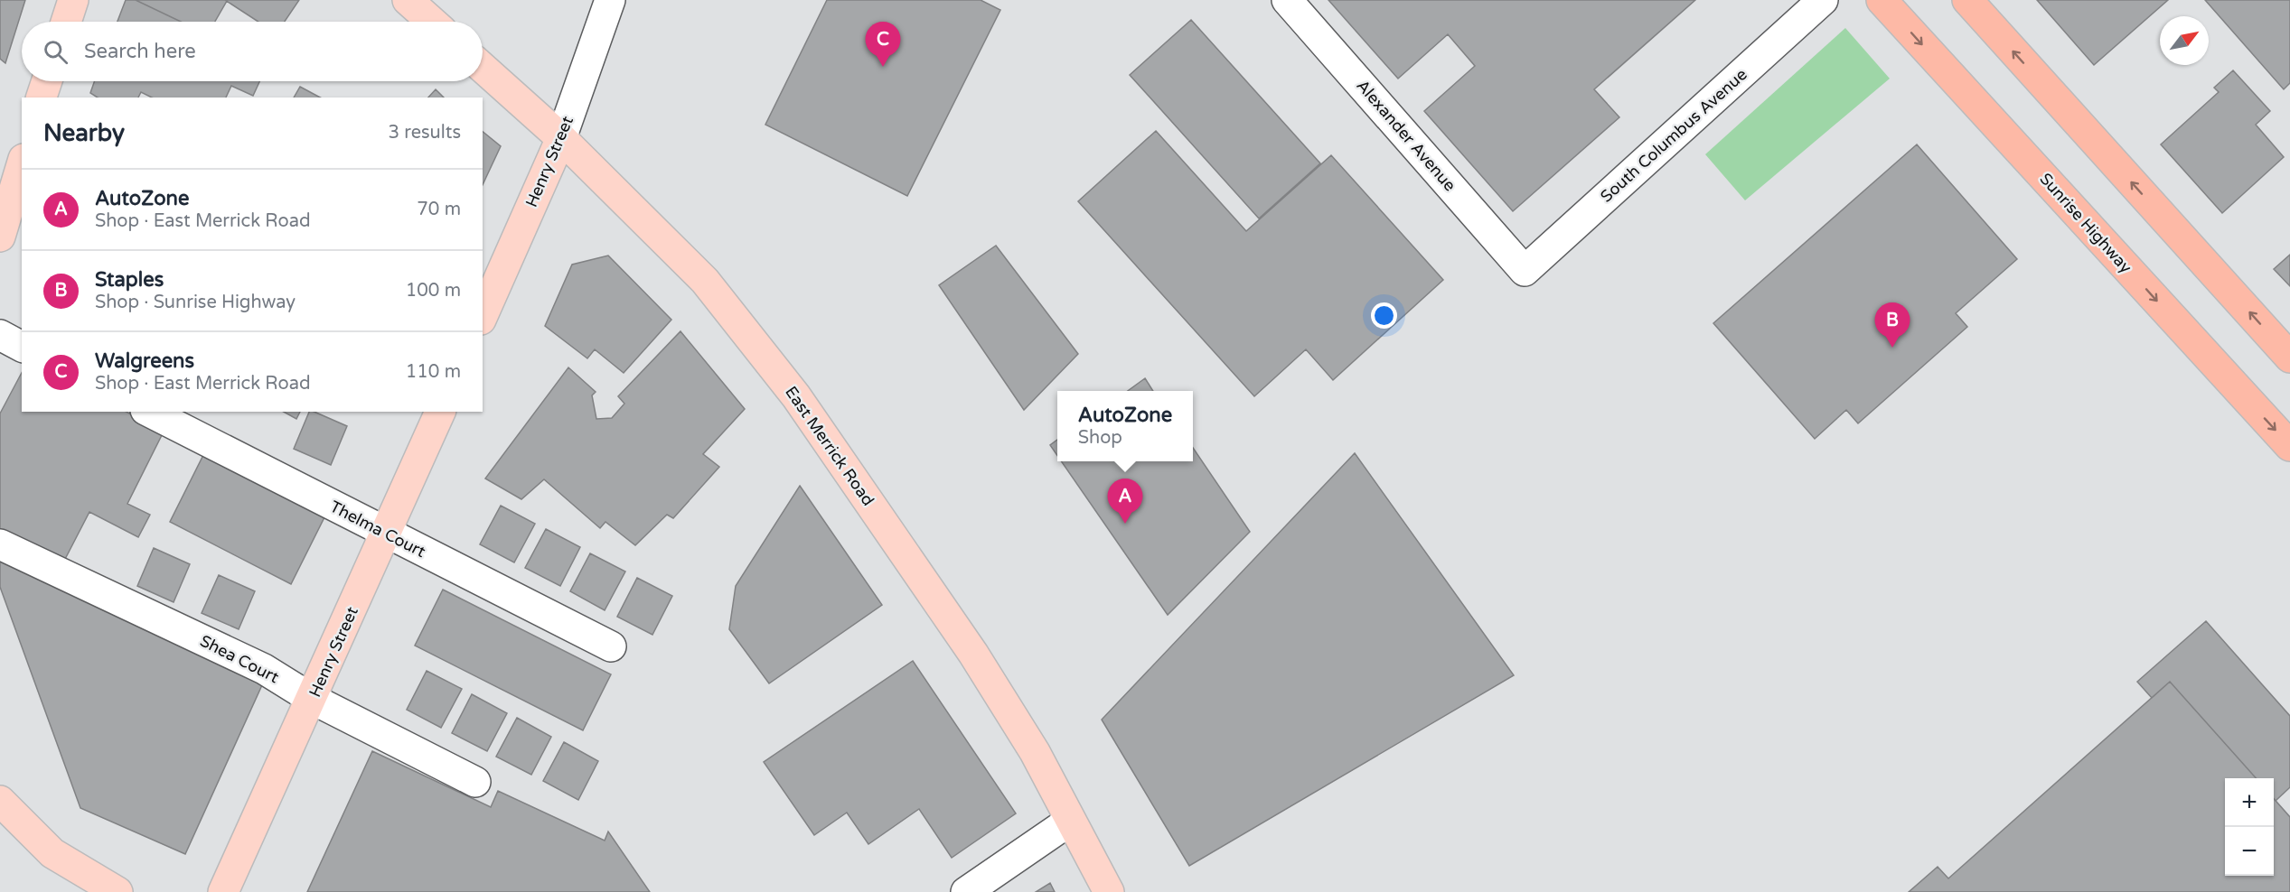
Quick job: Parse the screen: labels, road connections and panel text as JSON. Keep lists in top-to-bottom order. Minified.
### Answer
{"streets":{"highway":["Sunrise Highway"],"main road":["Henry Street","East Merrick Road"],"street":["Alexander Avenue","South Columbus Avenue","Thelma Court","Shea Court"]},"crossings":[["Alexander Avenue","South Columbus Avenue"],["Henry Street","East Merrick Road"],["Henry Street","Thelma Court"],["Henry Street","Shea Court"]],"north":"top right","page":{"pins":["C","B","A"],"search":"Search here","heading":["Nearby","3 results"],"list":[{"mark":"A","name":"AutoZone","note":"Shop · East Merrick Road","value":"70 m"},{"mark":"B","name":"Staples","note":"Shop · Sunrise Highway","value":"100 m"},{"mark":"C","name":"Walgreens","note":"Shop · East Merrick Road","value":"110 m"}],"popup":["AutoZone","Shop"],"map_buttons":["+","−"]}}
